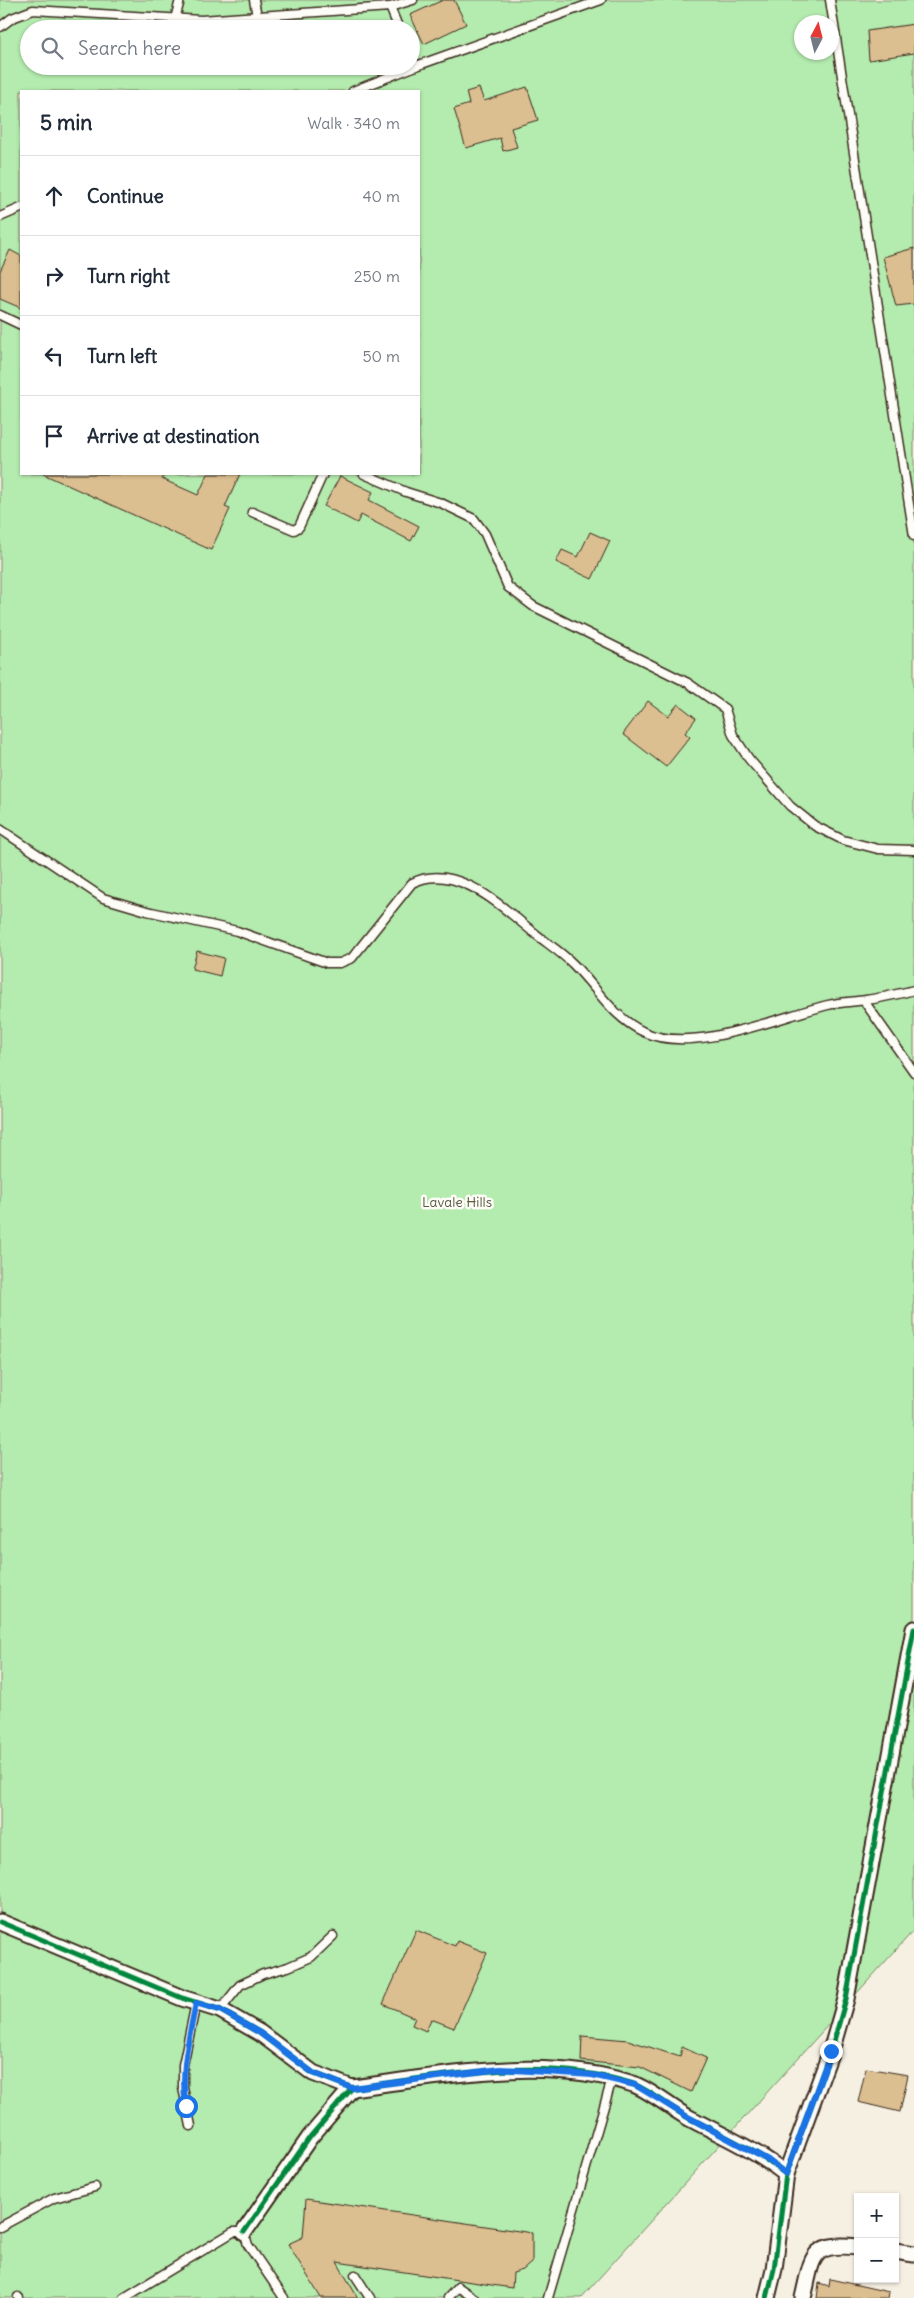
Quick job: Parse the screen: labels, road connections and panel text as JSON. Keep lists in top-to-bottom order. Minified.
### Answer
{"parks":["Lavale Hills"],"north":"top","page":{"search":"Search here","heading":["5 min","Walk · 340 m"],"list":[["Continue","40 m"],["Turn right","250 m"],["Turn left","50 m"],"Arrive at destination"],"map_buttons":["+","−"]}}
